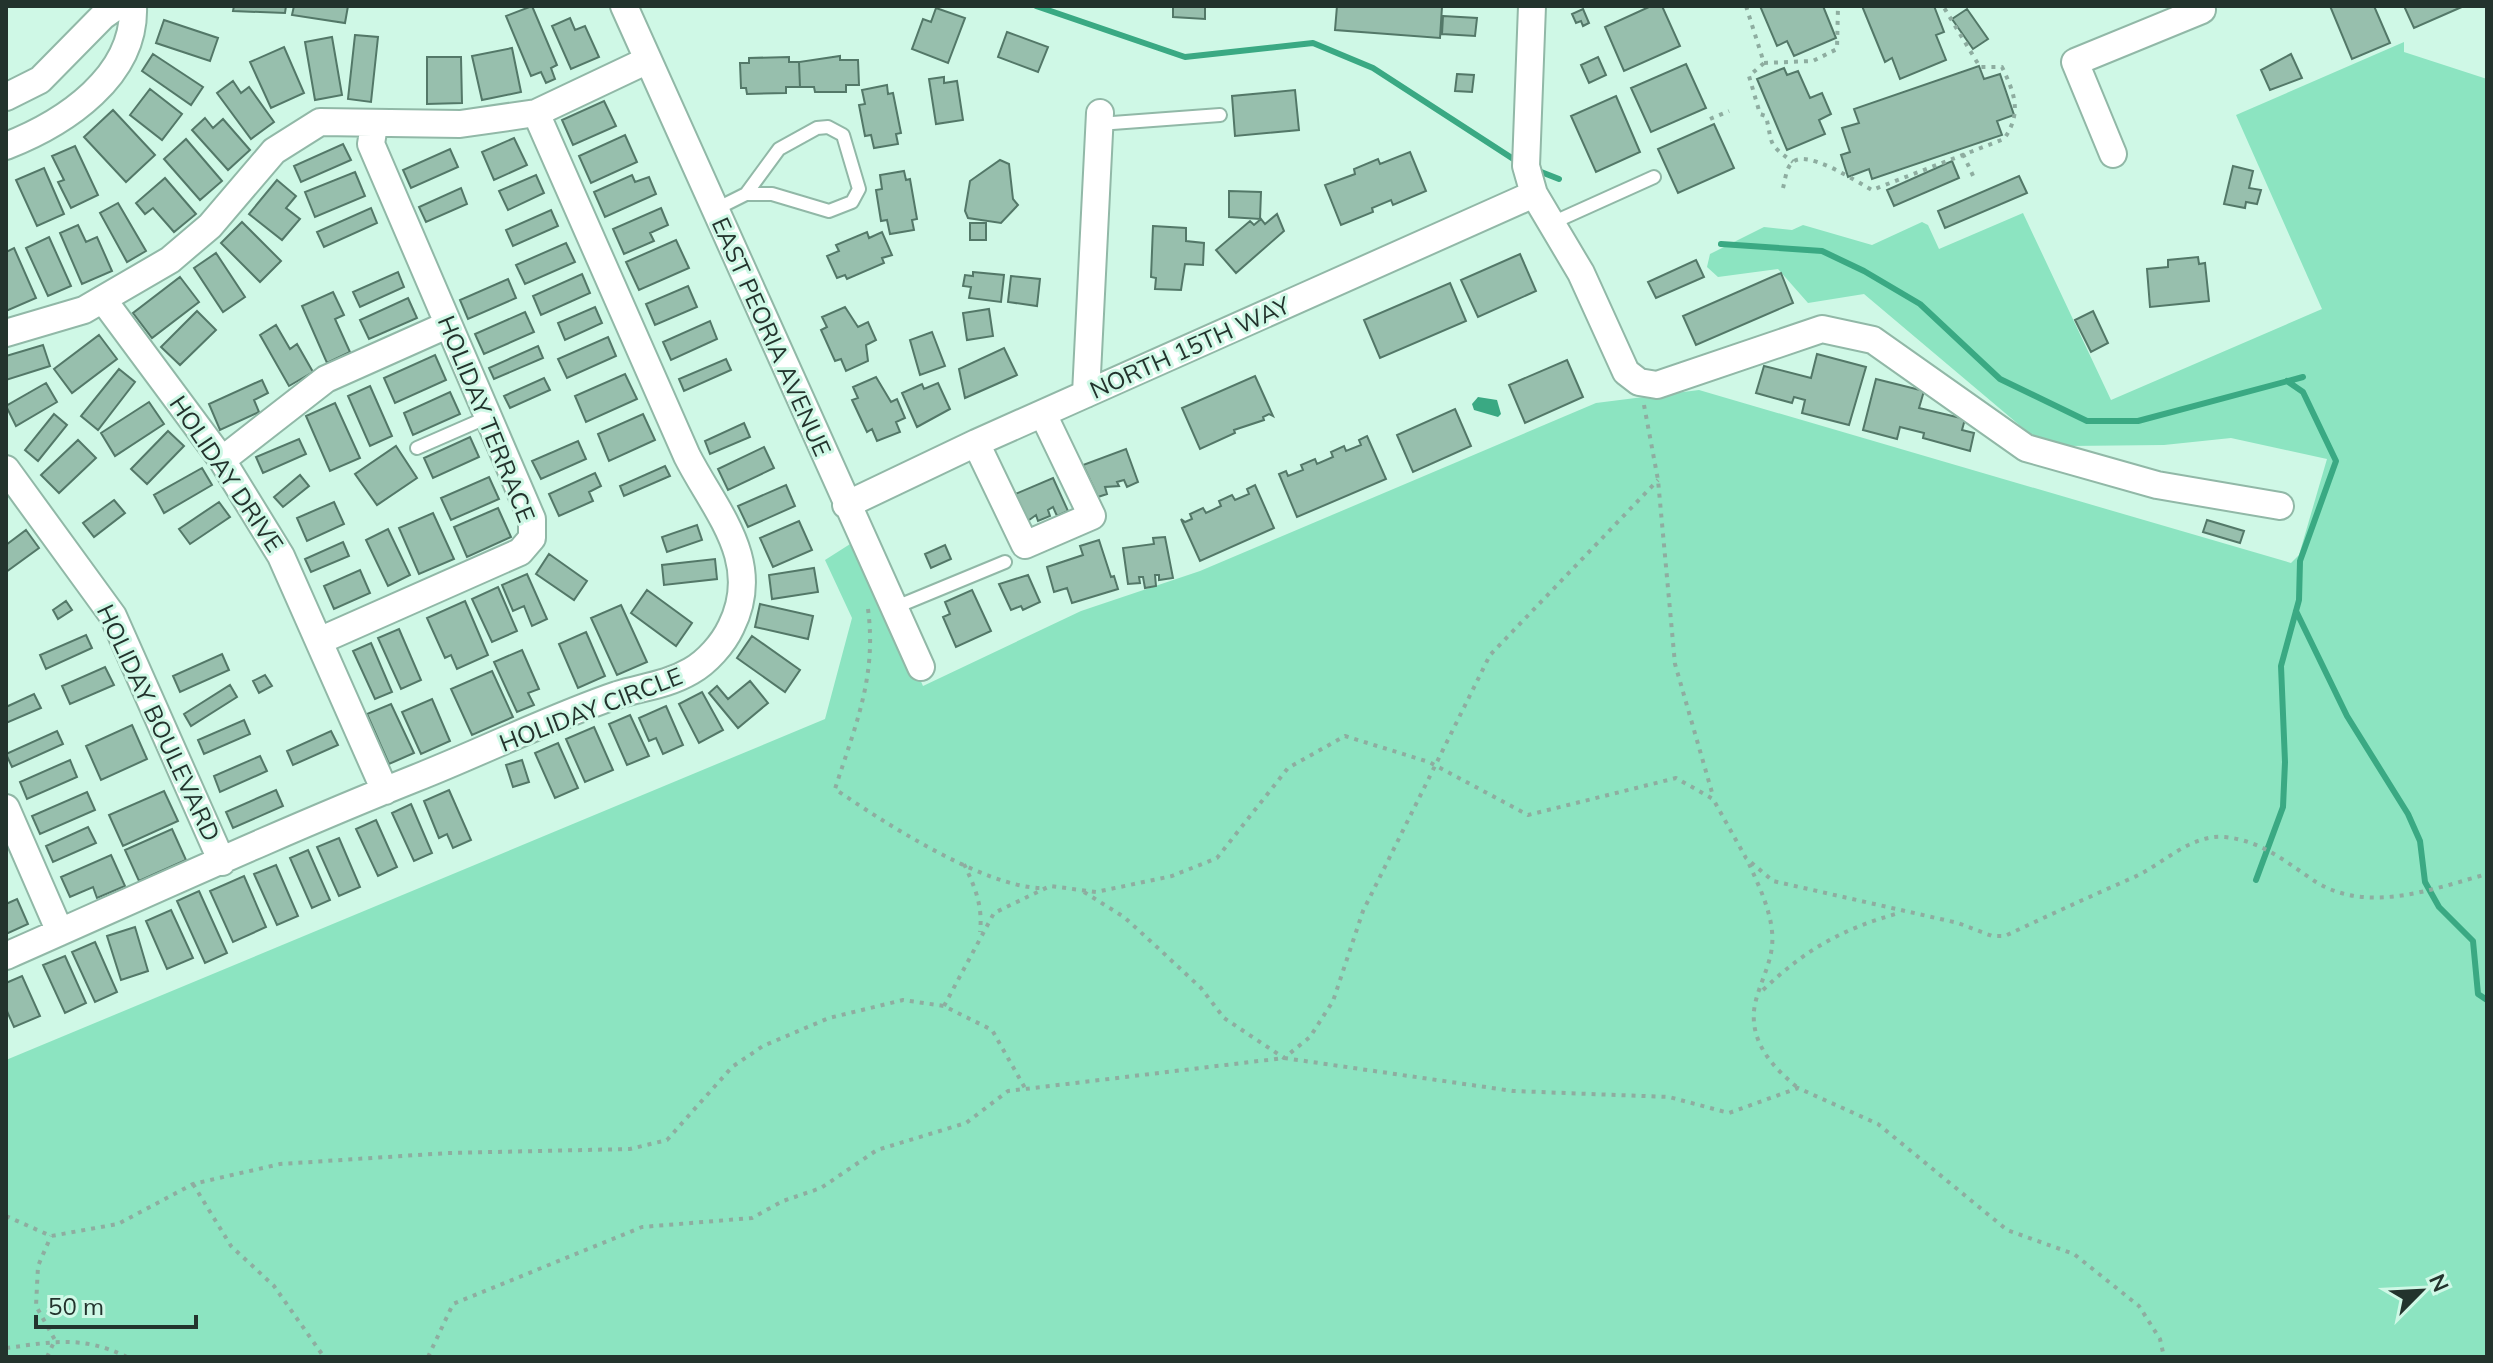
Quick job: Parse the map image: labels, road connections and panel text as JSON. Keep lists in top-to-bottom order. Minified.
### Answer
{"streets":{"street":["EAST PEORIA AVENUE","NORTH 15TH WAY","HOLIDAY TERRACE","HOLIDAY DRIVE","HOLIDAY CIRCLE","HOLIDAY BOULEVARD"]},"crossings":[["EAST PEORIA AVENUE","NORTH 15TH WAY"],["HOLIDAY TERRACE","HOLIDAY DRIVE"],["HOLIDAY DRIVE","HOLIDAY CIRCLE"],["HOLIDAY CIRCLE","HOLIDAY BOULEVARD"]],"scale_bar":"50 m","north":"top right"}
